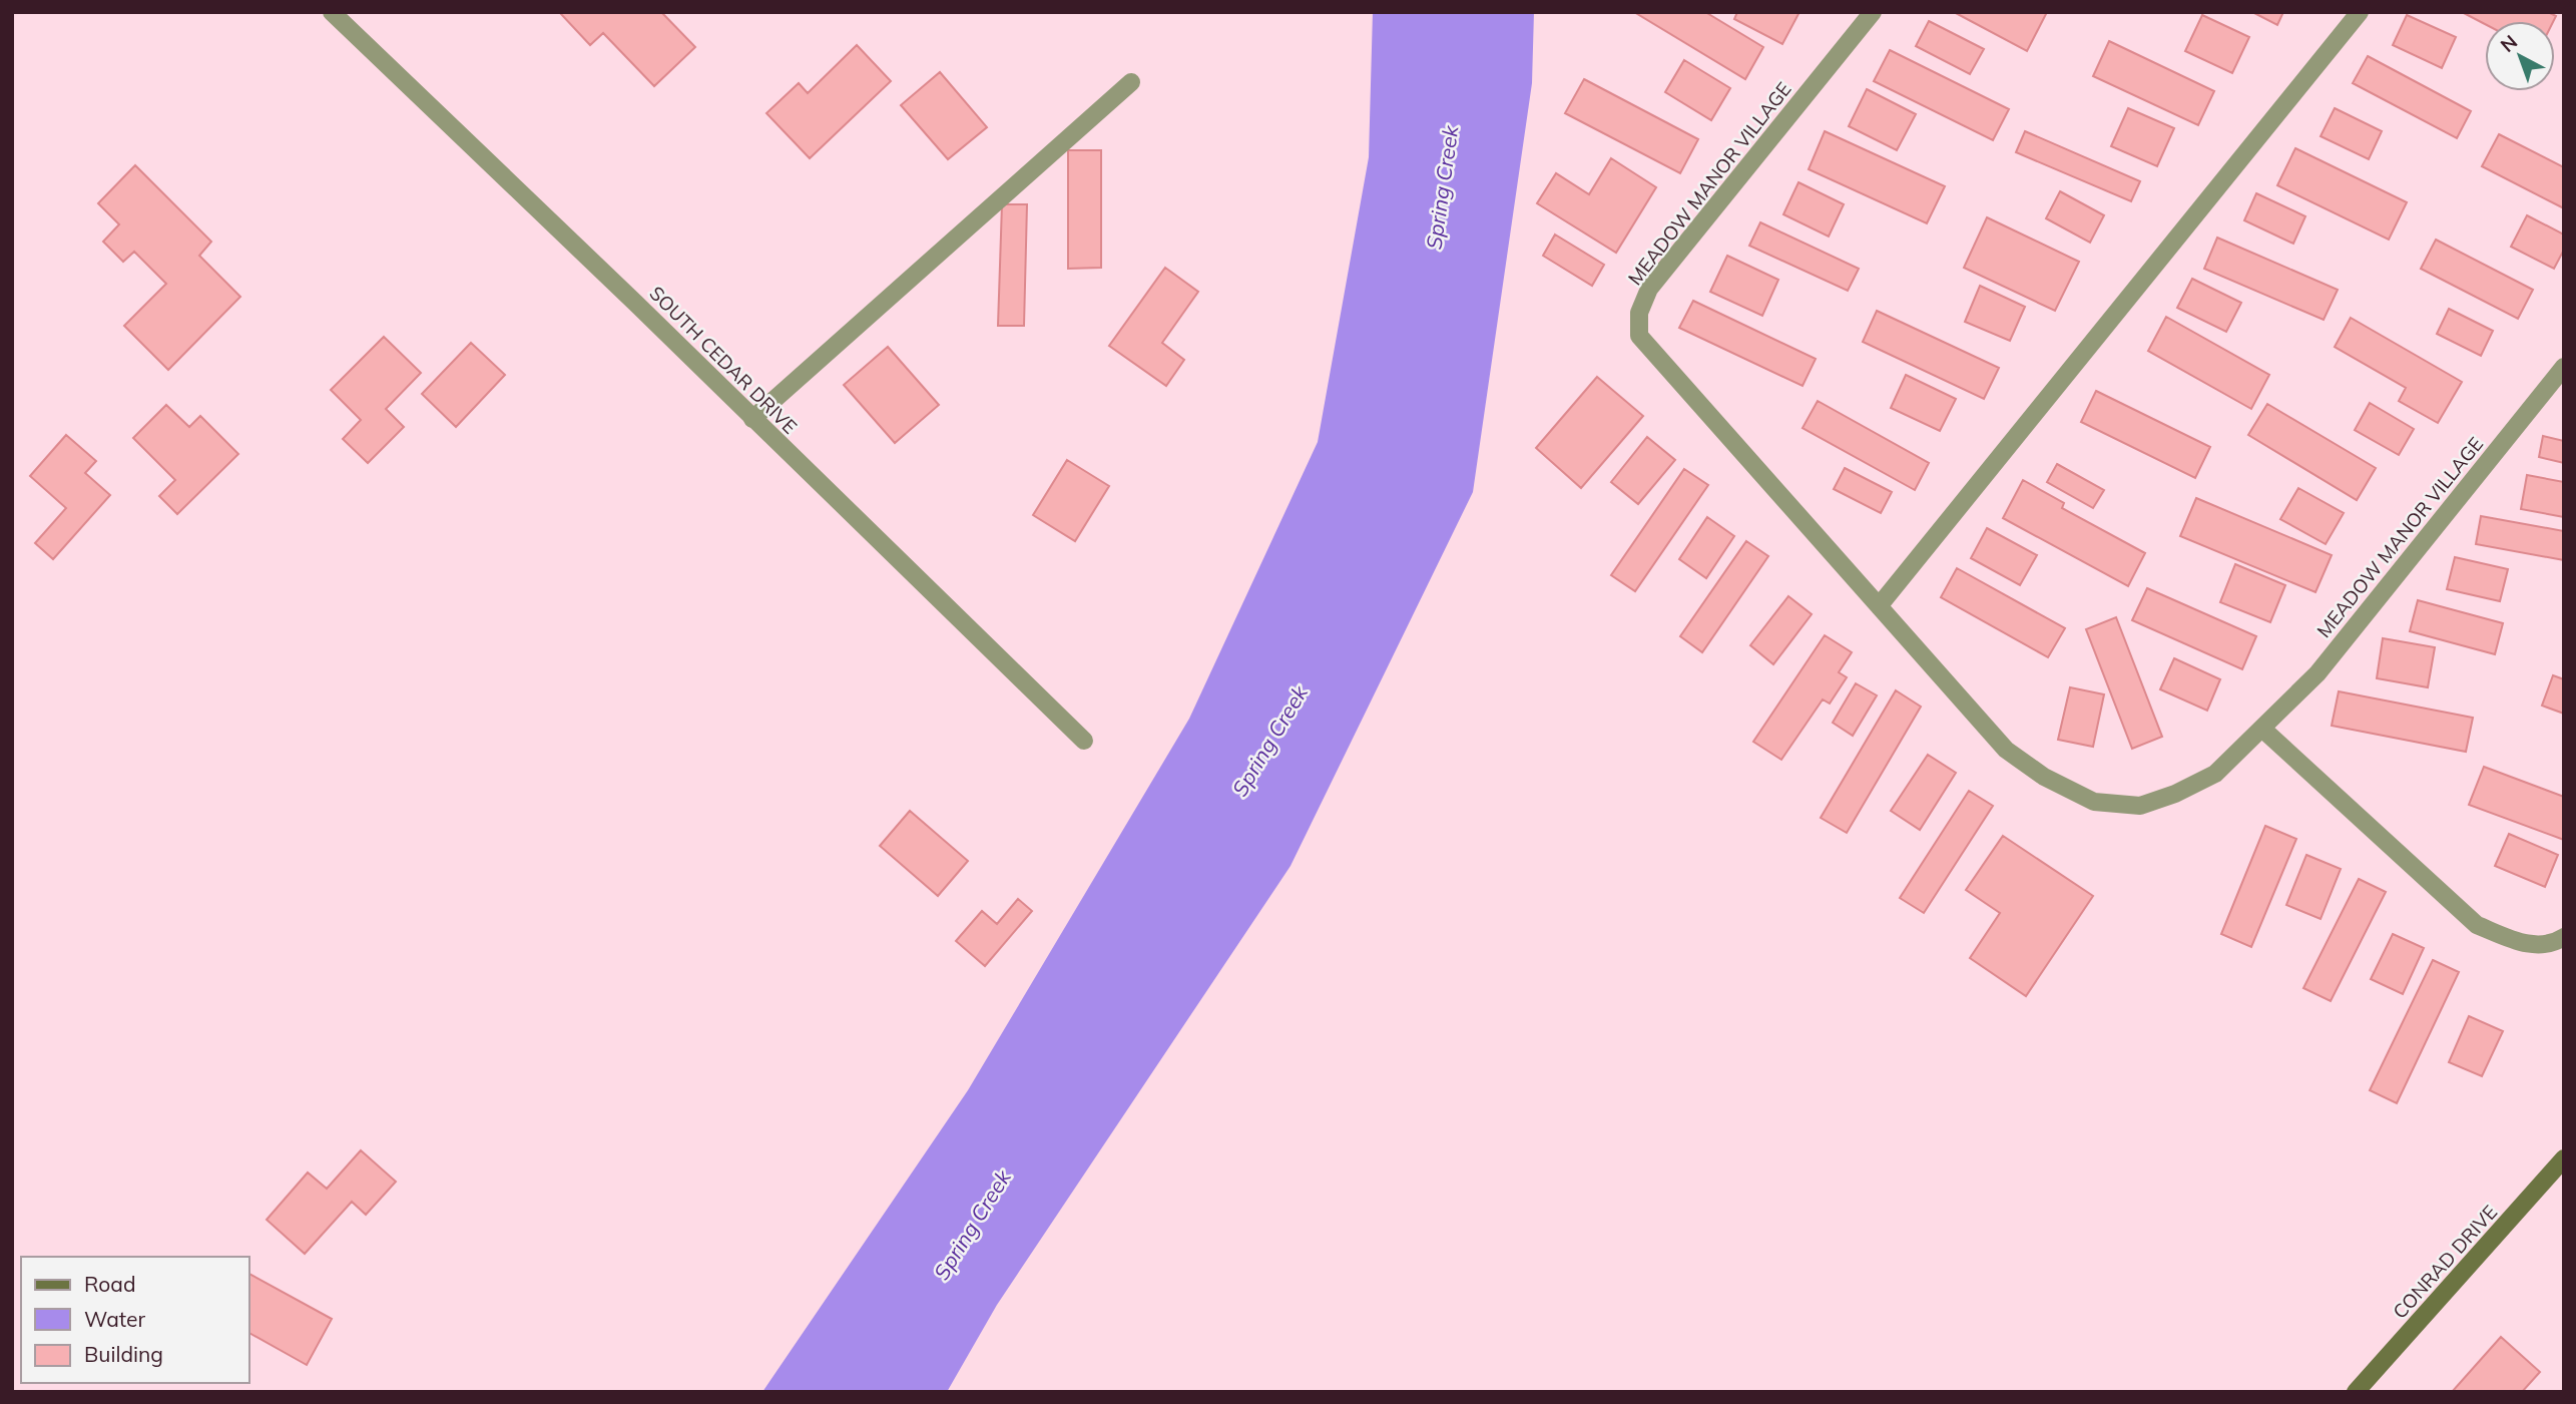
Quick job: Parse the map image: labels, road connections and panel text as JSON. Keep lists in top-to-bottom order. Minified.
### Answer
{"streets":{"main road":["CONRAD DRIVE"],"street":["MEADOW MANOR VILLAGE","SOUTH CEDAR DRIVE"]},"water":["Spring Creek"],"legend":["Road","Water","Building"],"north":"top left"}
